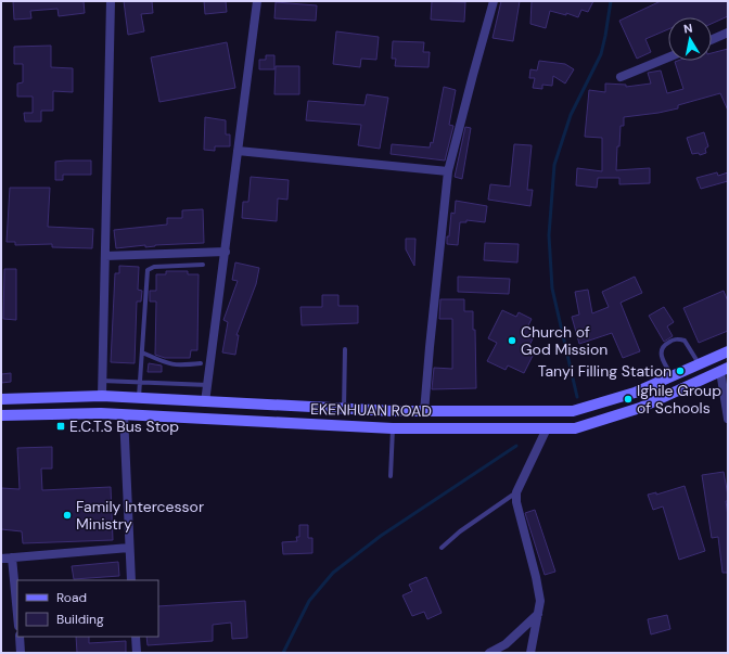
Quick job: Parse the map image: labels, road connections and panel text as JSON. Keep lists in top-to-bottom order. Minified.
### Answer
{"streets":{"main road":["EKENHUAN ROAD"]},"places":{"other":["Church of God Mission","Tanyi Filling Station","Ighile Group of Schools","Family Intercessor Ministry"],"transit":["E.C.T.S Bus Stop"]},"legend":["Road","Building"],"north":"top"}
